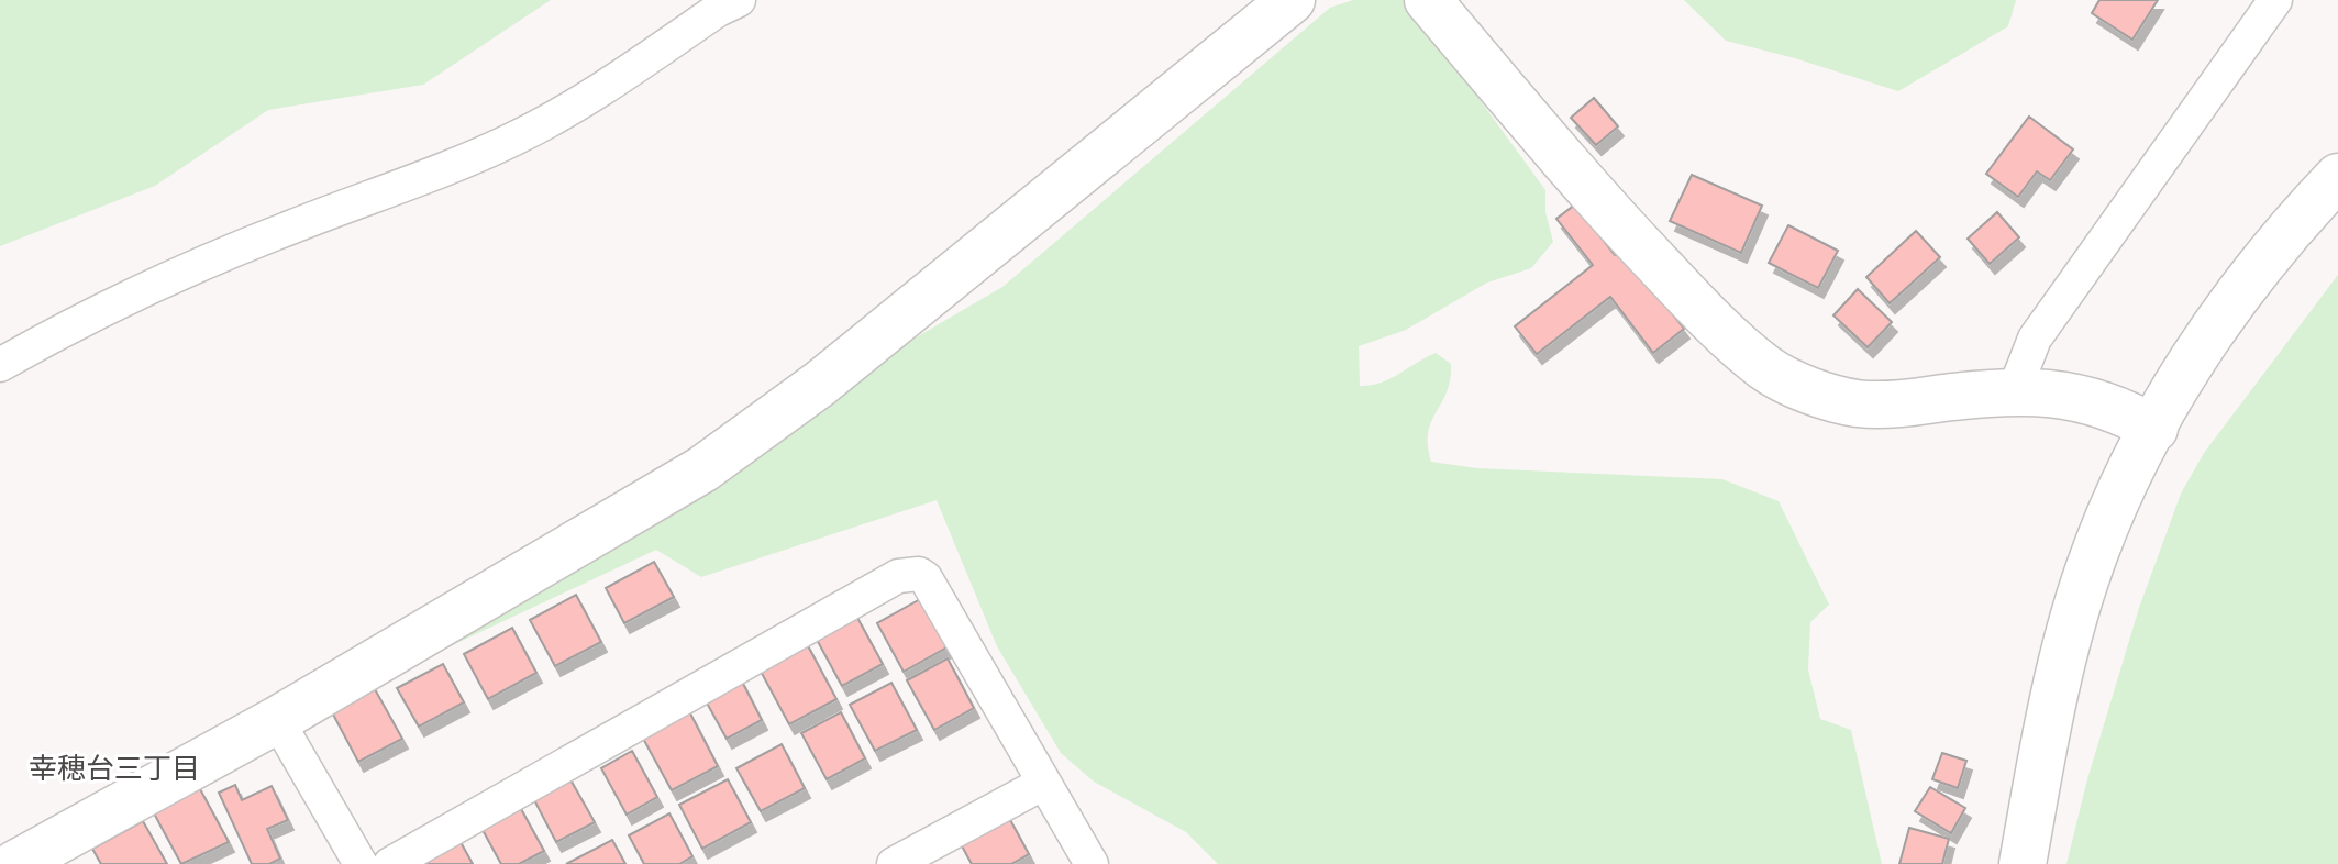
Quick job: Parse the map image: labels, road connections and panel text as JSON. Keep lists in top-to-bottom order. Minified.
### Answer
{"districts":["幸穂台三丁目"]}
